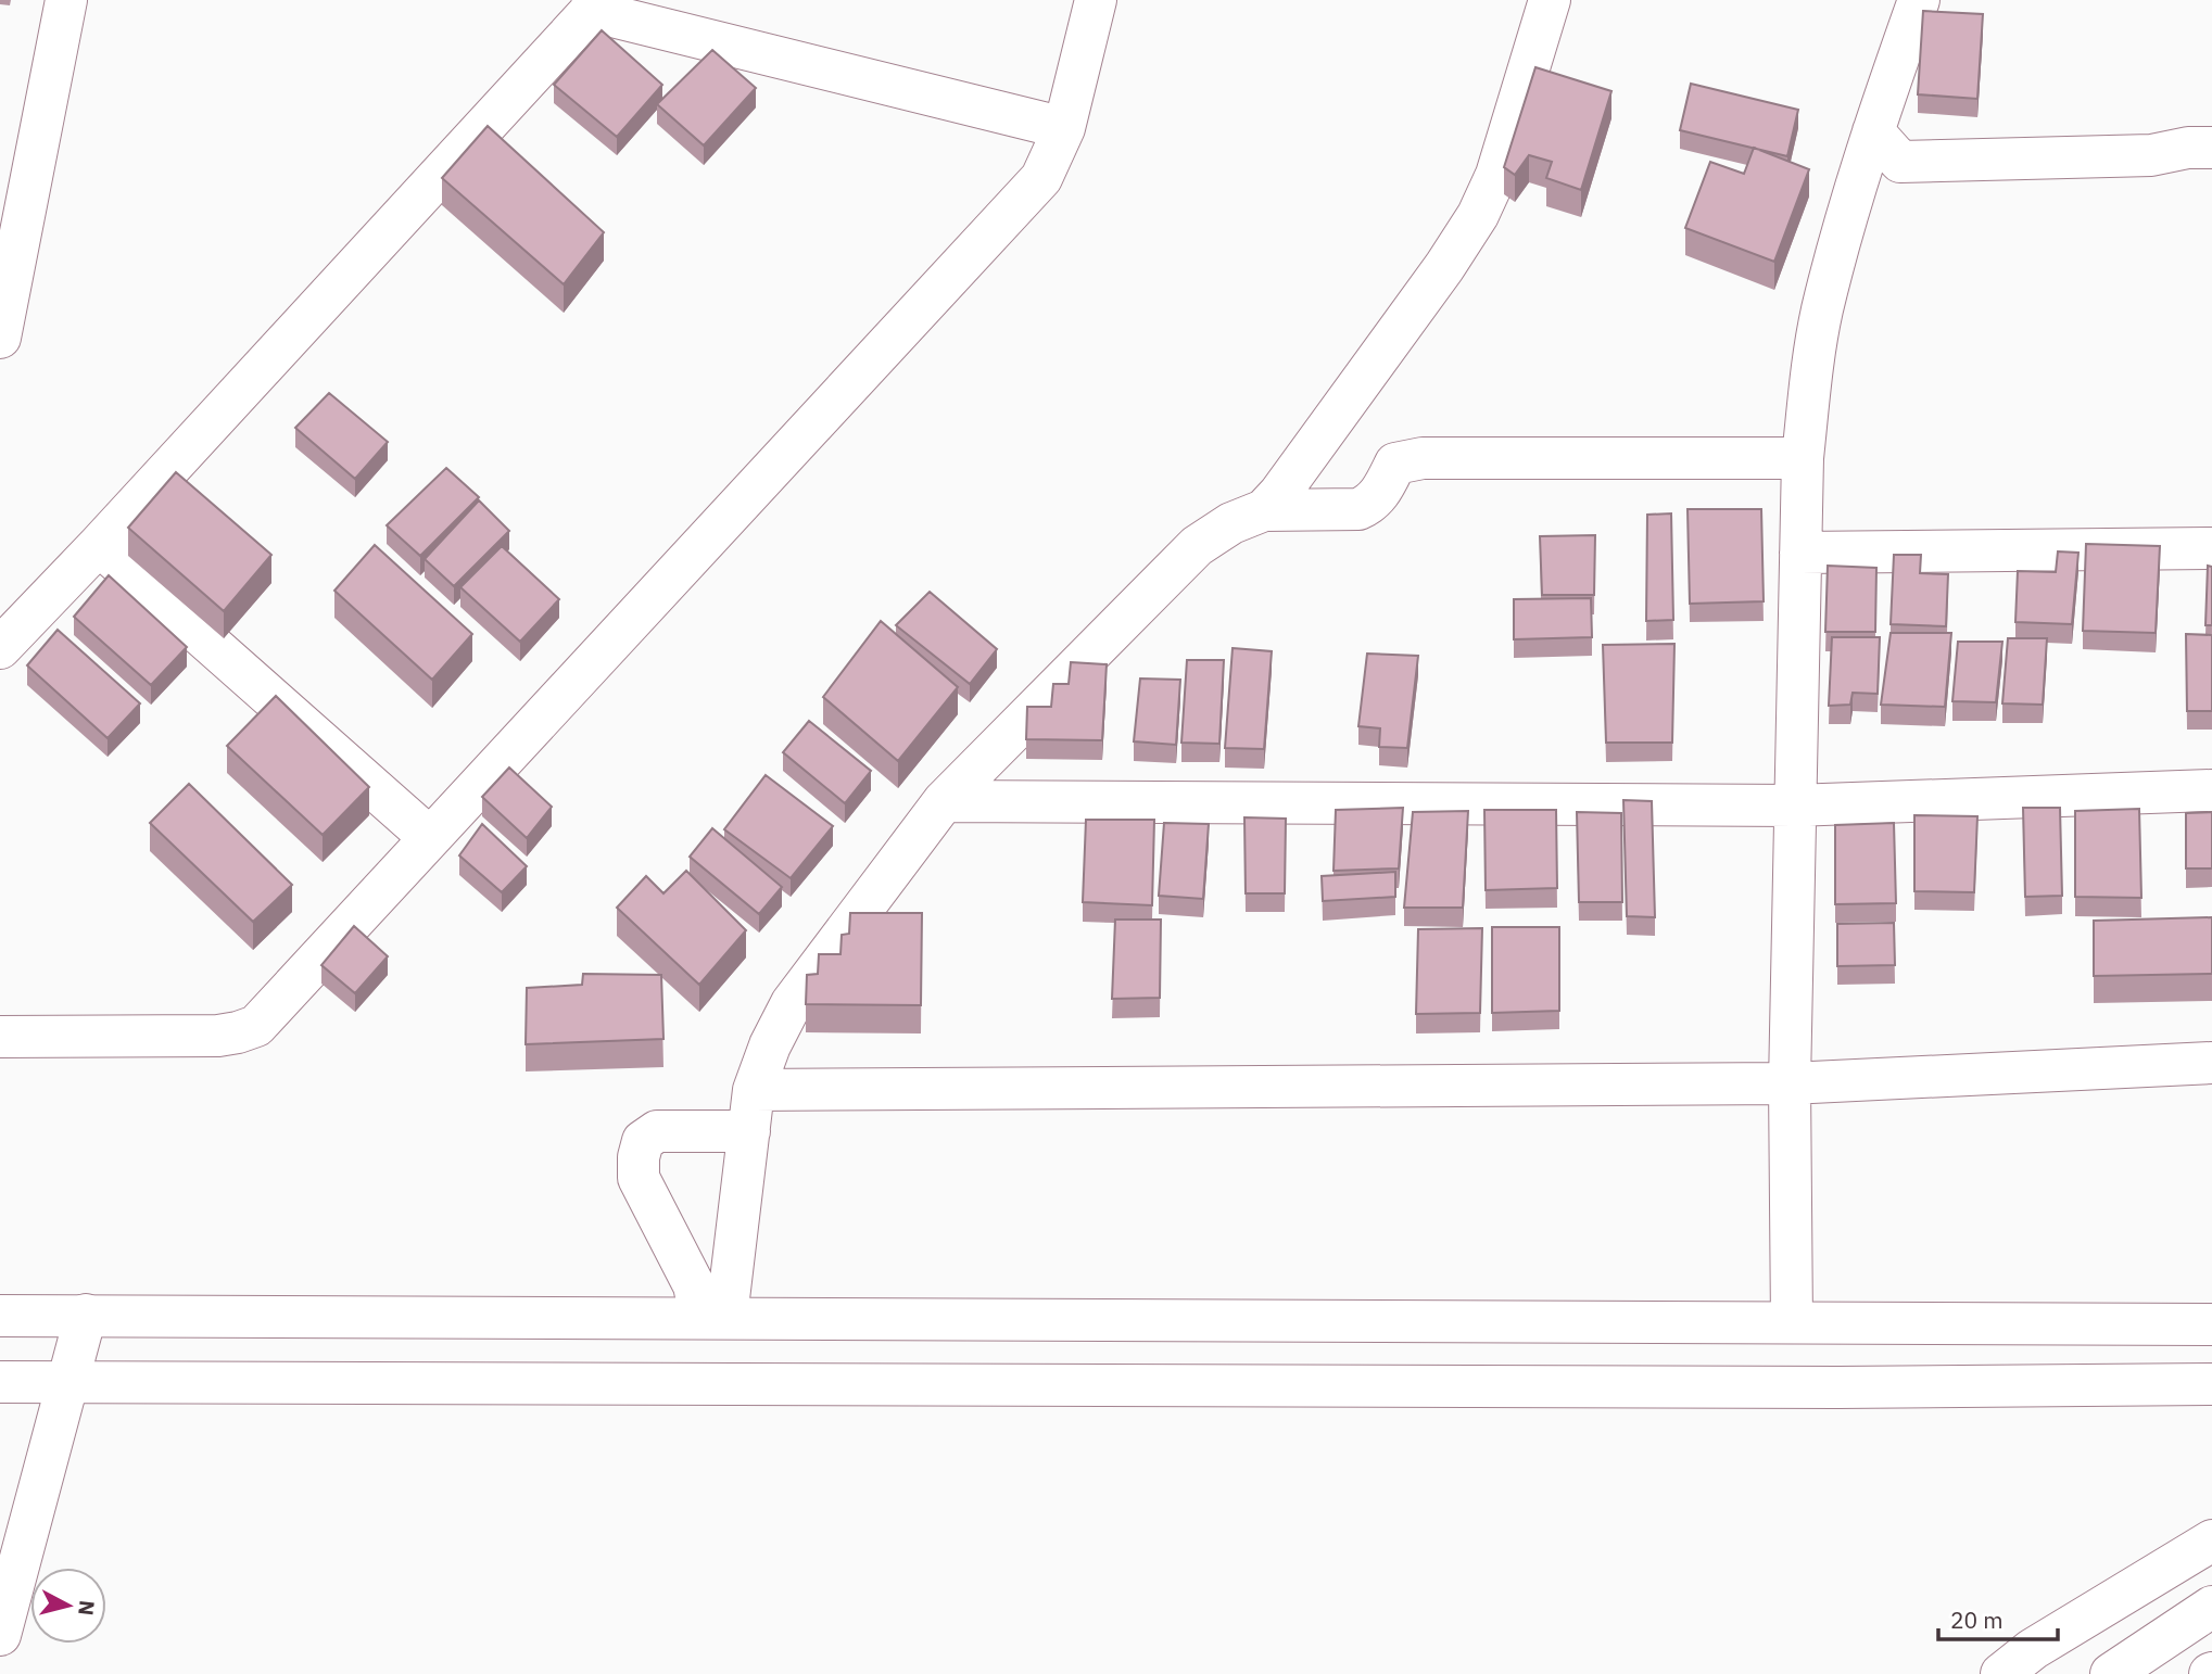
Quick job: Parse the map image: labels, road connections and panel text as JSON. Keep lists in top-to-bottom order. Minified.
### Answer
{"scale_bar":"20 m","north":"right"}
